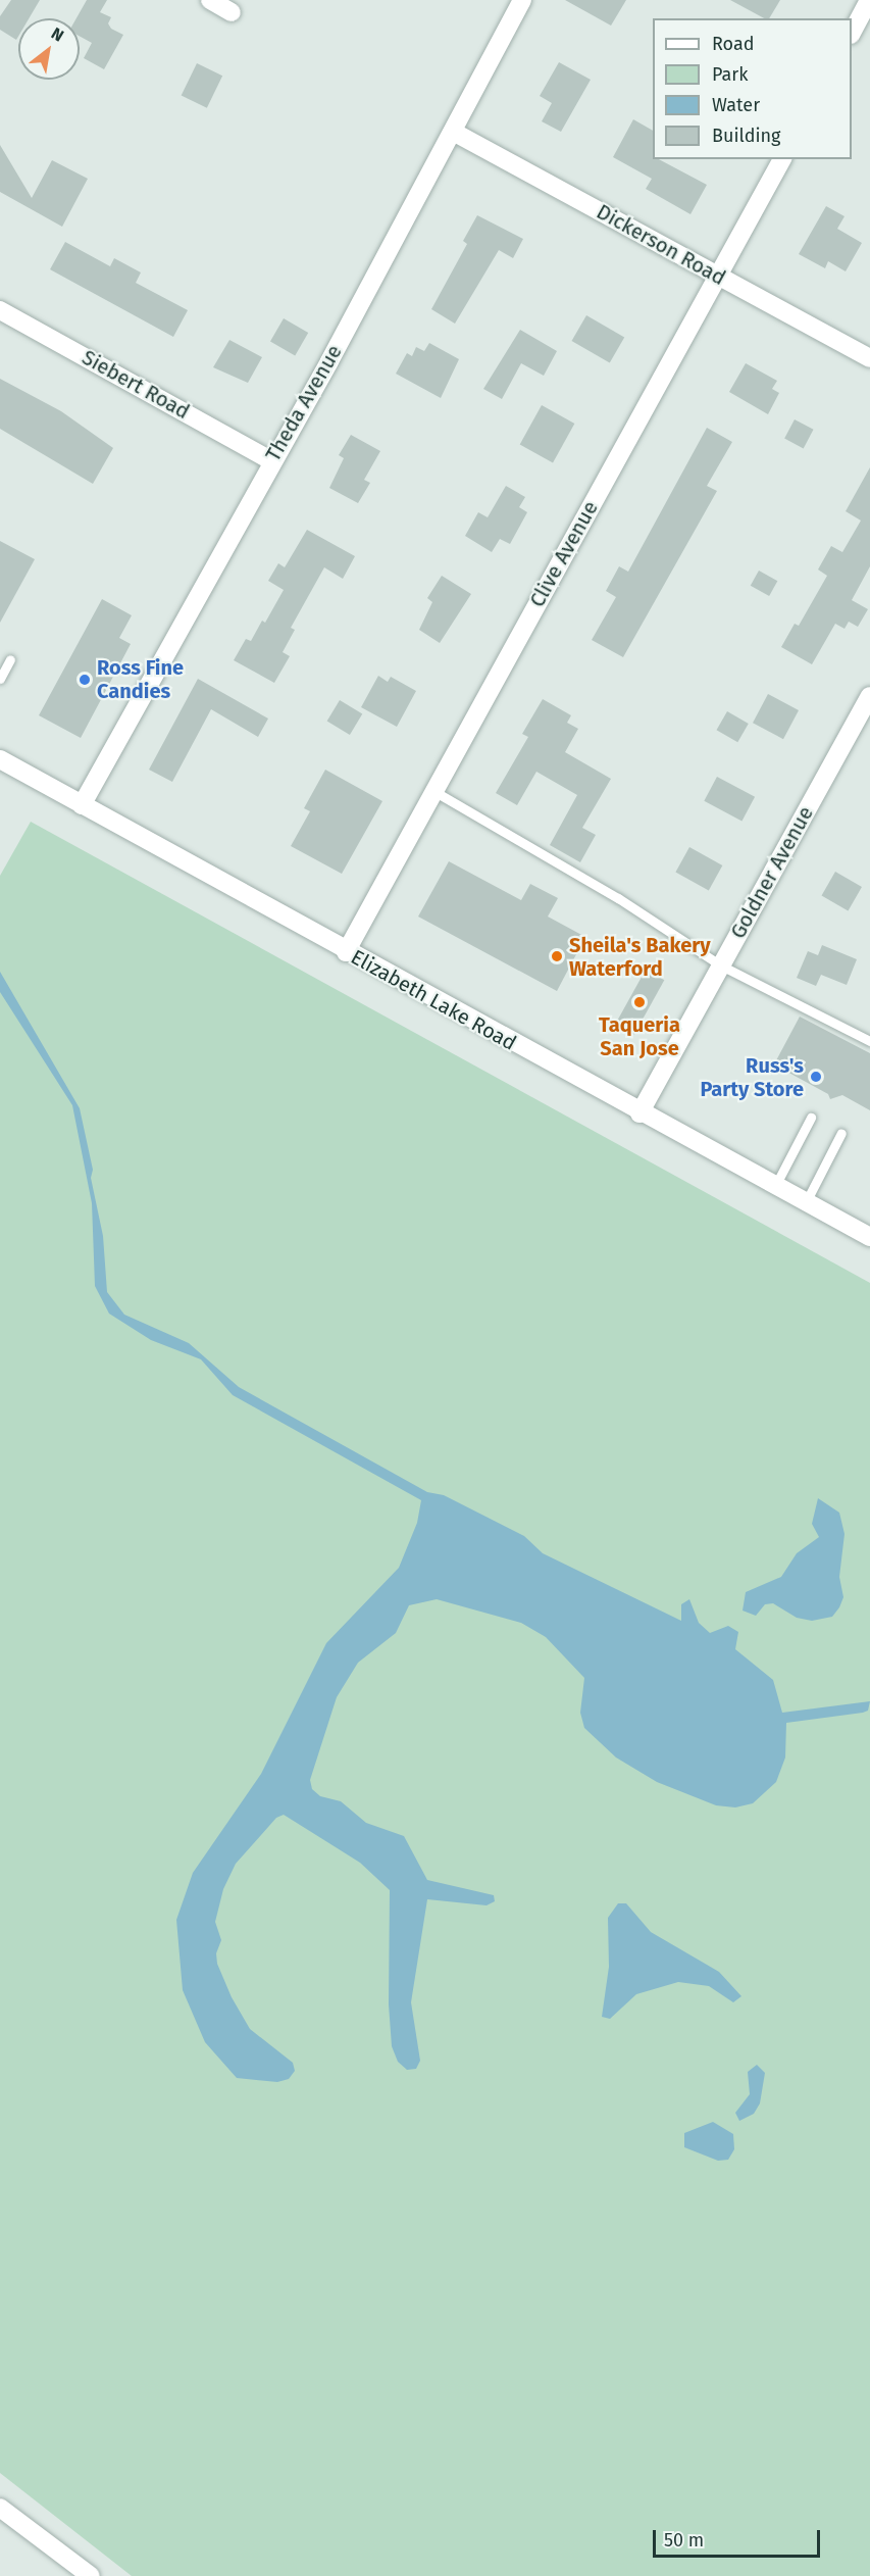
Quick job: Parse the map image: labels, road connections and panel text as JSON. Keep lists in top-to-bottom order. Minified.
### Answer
{"streets":{"street":["Dickerson Road","Siebert Road","Theda Avenue","Clive Avenue","Goldner Avenue","Elizabeth Lake Road"]},"crossings":[["Dickerson Road","Theda Avenue"],["Dickerson Road","Clive Avenue"],["Siebert Road","Theda Avenue"],["Theda Avenue","Elizabeth Lake Road"],["Clive Avenue","Elizabeth Lake Road"],["Goldner Avenue","Elizabeth Lake Road"]],"places":["Ross Fine Candies","Sheila's Bakery Waterford","Taqueria San Jose","Russ's Party Store"],"legend":["Road","Park","Water","Building"],"scale_bar":"50 m","north":"top right"}
